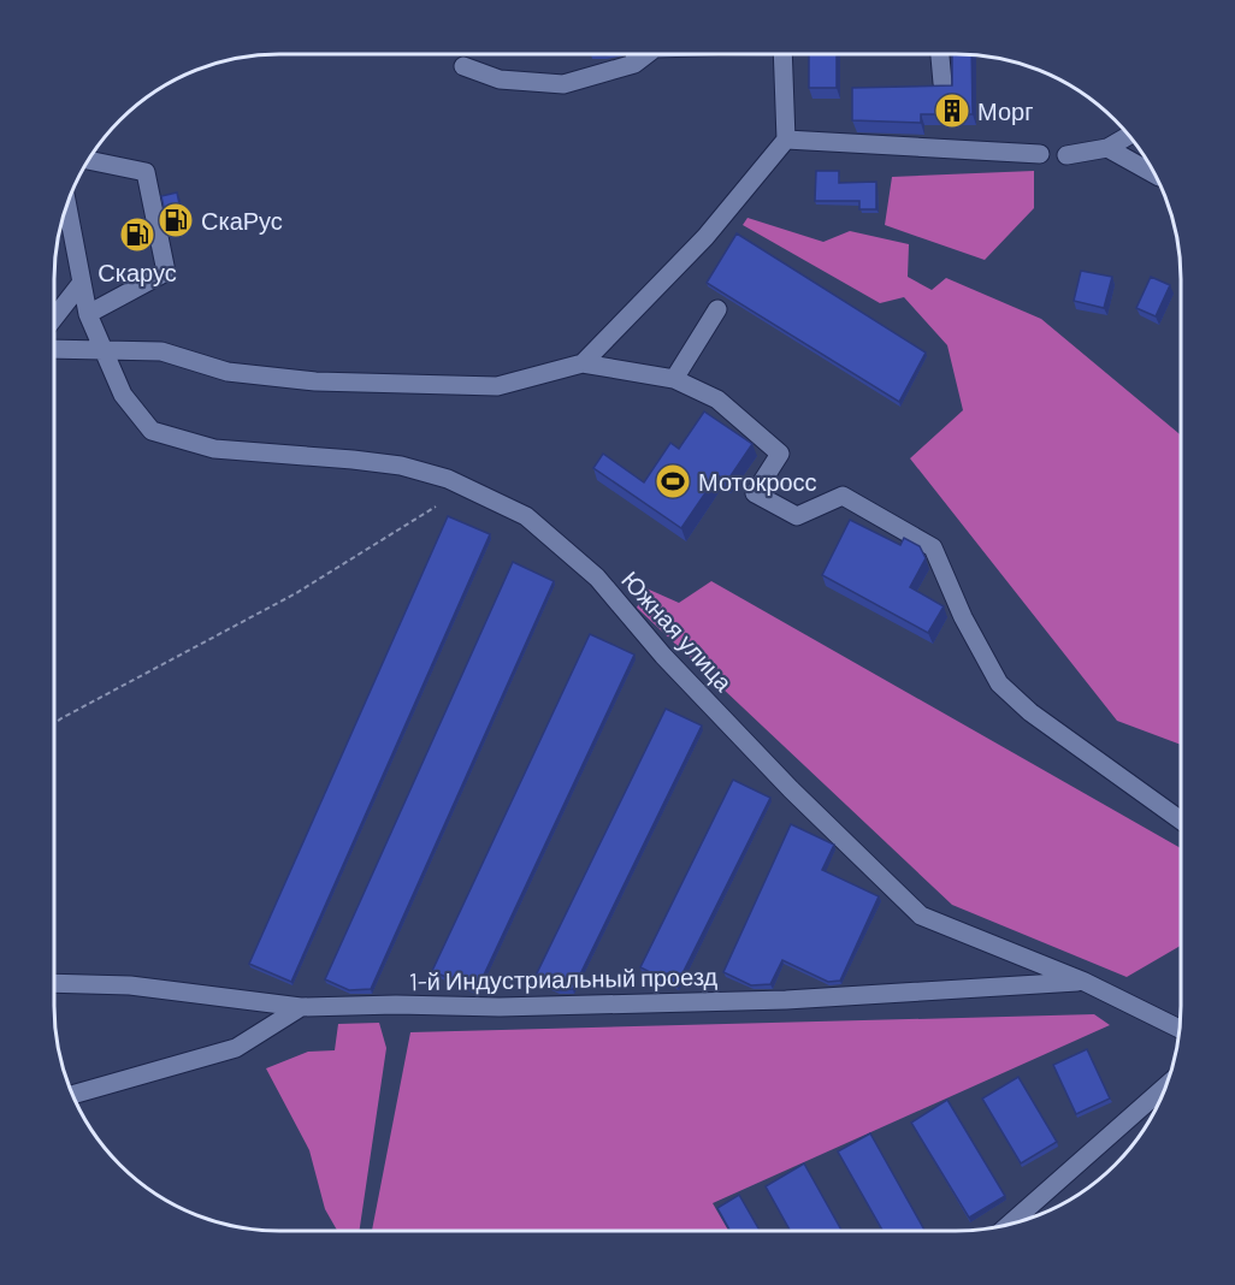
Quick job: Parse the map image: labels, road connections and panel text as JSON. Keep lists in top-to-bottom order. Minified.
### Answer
{"streets":{"street":["Южная улица","1-й Индустриальный проезд"]},"crossings":[["Южная улица","1-й Индустриальный проезд"]],"places":{"building":["Морг"],"fuel station":["СкаРус","Скарус"],"sports":["Мотокросс"]}}
